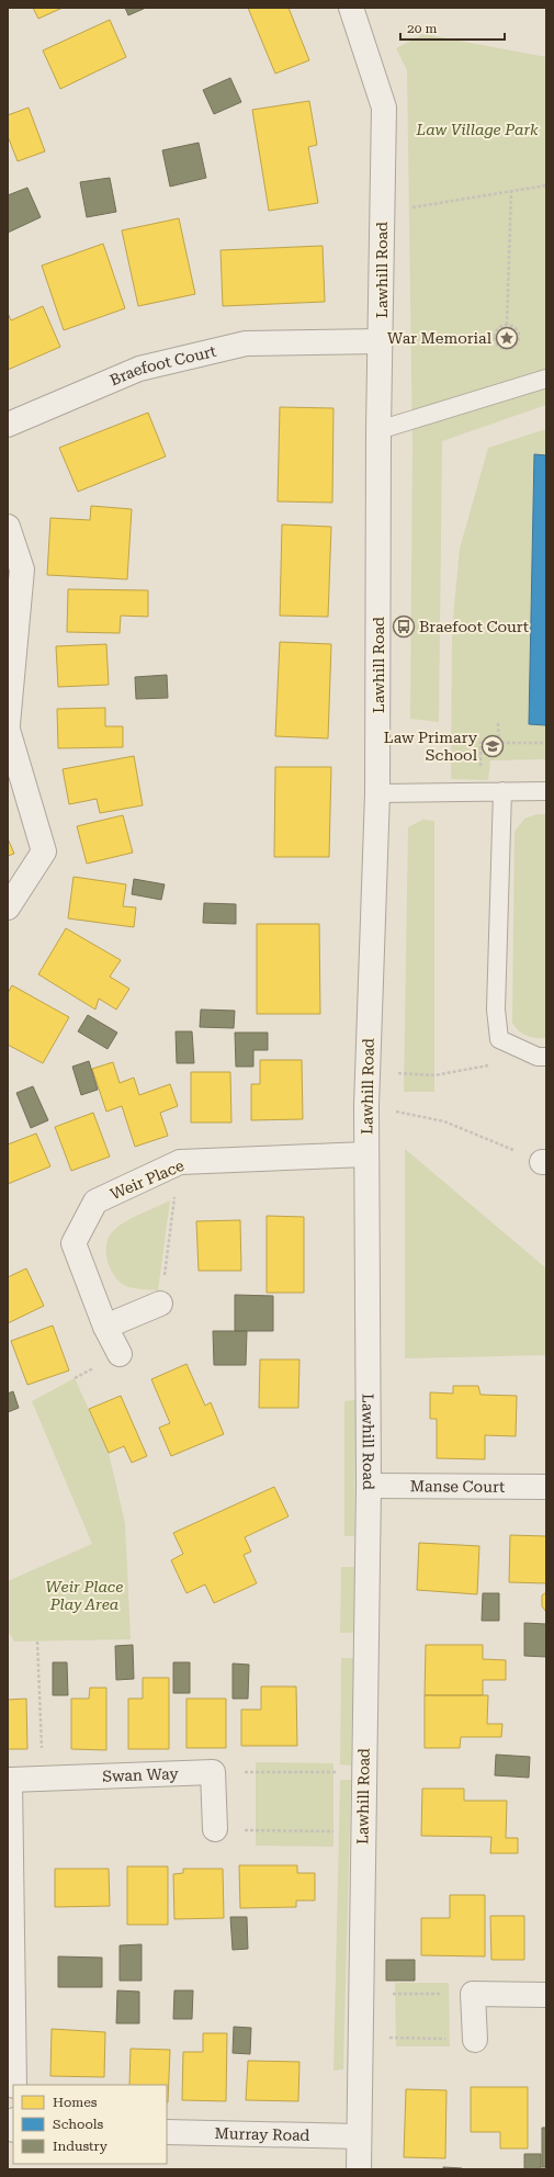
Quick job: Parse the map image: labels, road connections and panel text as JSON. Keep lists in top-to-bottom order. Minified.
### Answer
{"streets":{"street":["Lawhill Road","Braefoot Court","Weir Place","Manse Court","Swan Way","Murray Road"]},"crossings":[["Lawhill Road","Braefoot Court"],["Lawhill Road","Weir Place"],["Lawhill Road","Manse Court"],["Lawhill Road","Murray Road"]],"parks":["Law Village Park","Weir Place Play Area"],"places":{"place":["War Memorial"],"bus stop":["Braefoot Court"],"school or university":["Law Primary School"]},"legend":["Homes","Schools","Industry"],"scale_bar":"20 m"}
